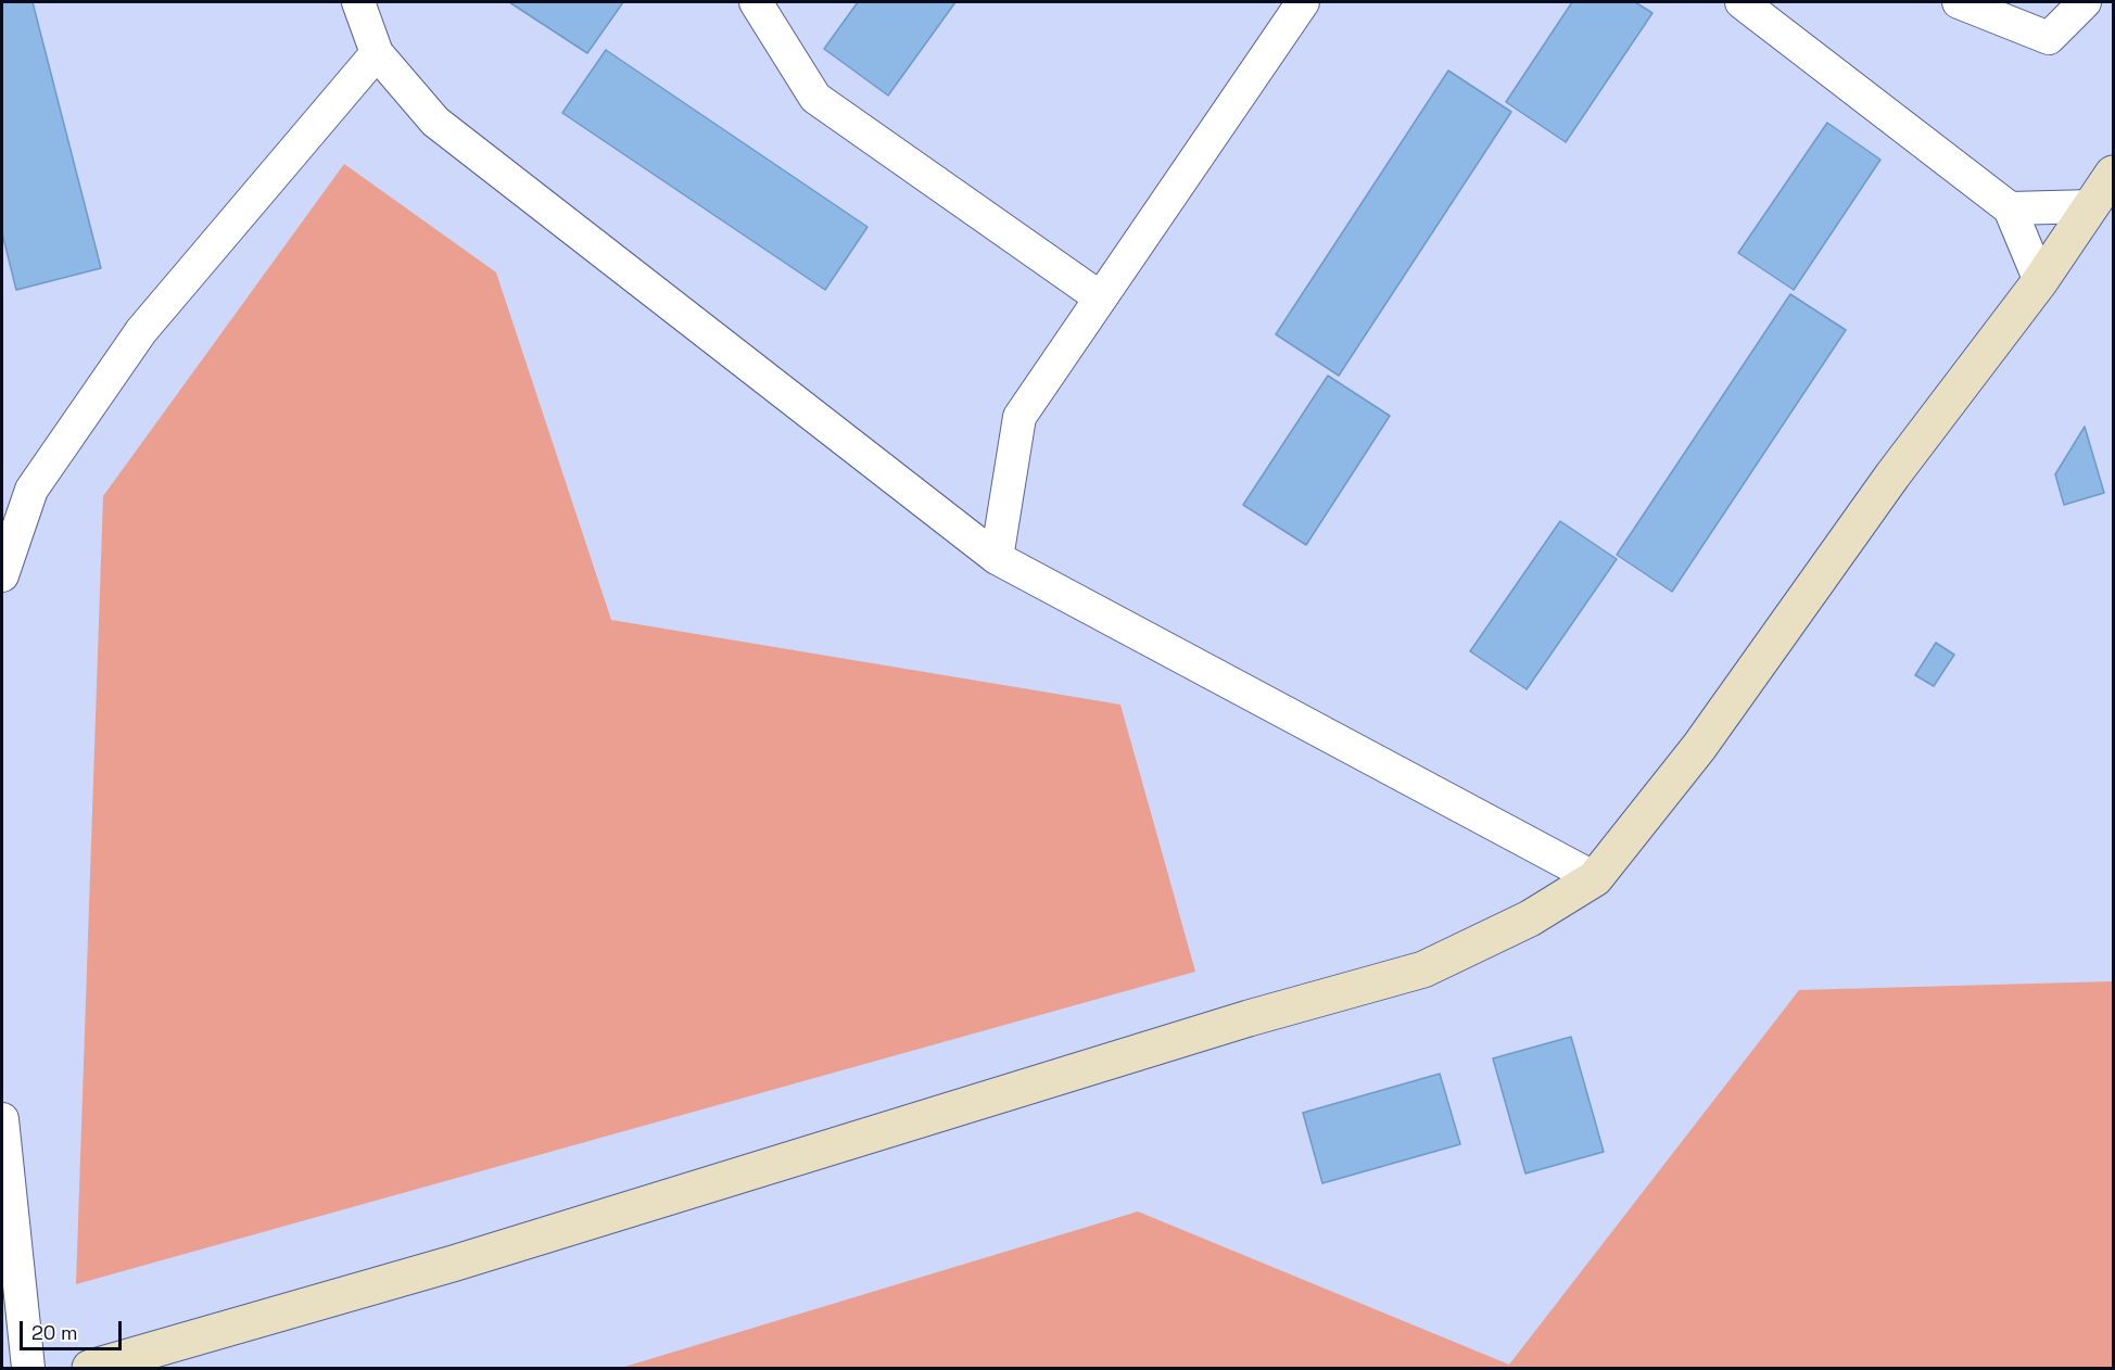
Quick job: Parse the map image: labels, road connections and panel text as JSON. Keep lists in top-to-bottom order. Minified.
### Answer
{"scale_bar":"20 m"}
